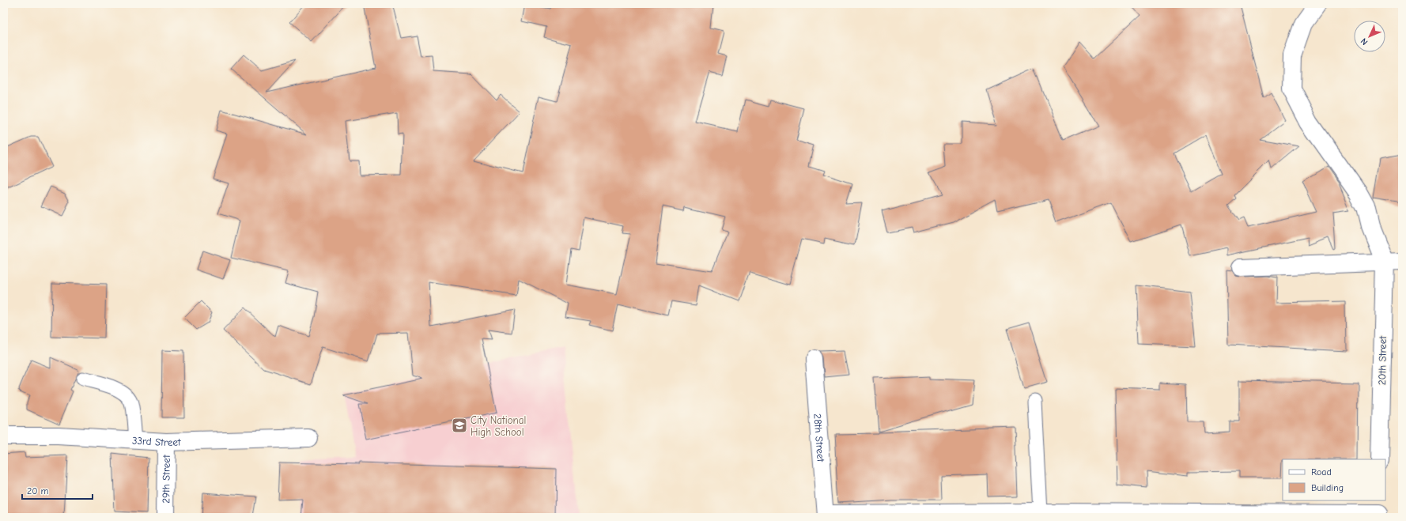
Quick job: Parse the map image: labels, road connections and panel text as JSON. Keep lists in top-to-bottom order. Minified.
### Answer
{"streets":{"street":["20th Street","28th Street","33rd Street","29th Street"]},"crossings":[["33rd Street","29th Street"]],"places":{"school or university":["City National High School"]},"legend":["Road","Building"],"scale_bar":"20 m","north":"bottom left"}
